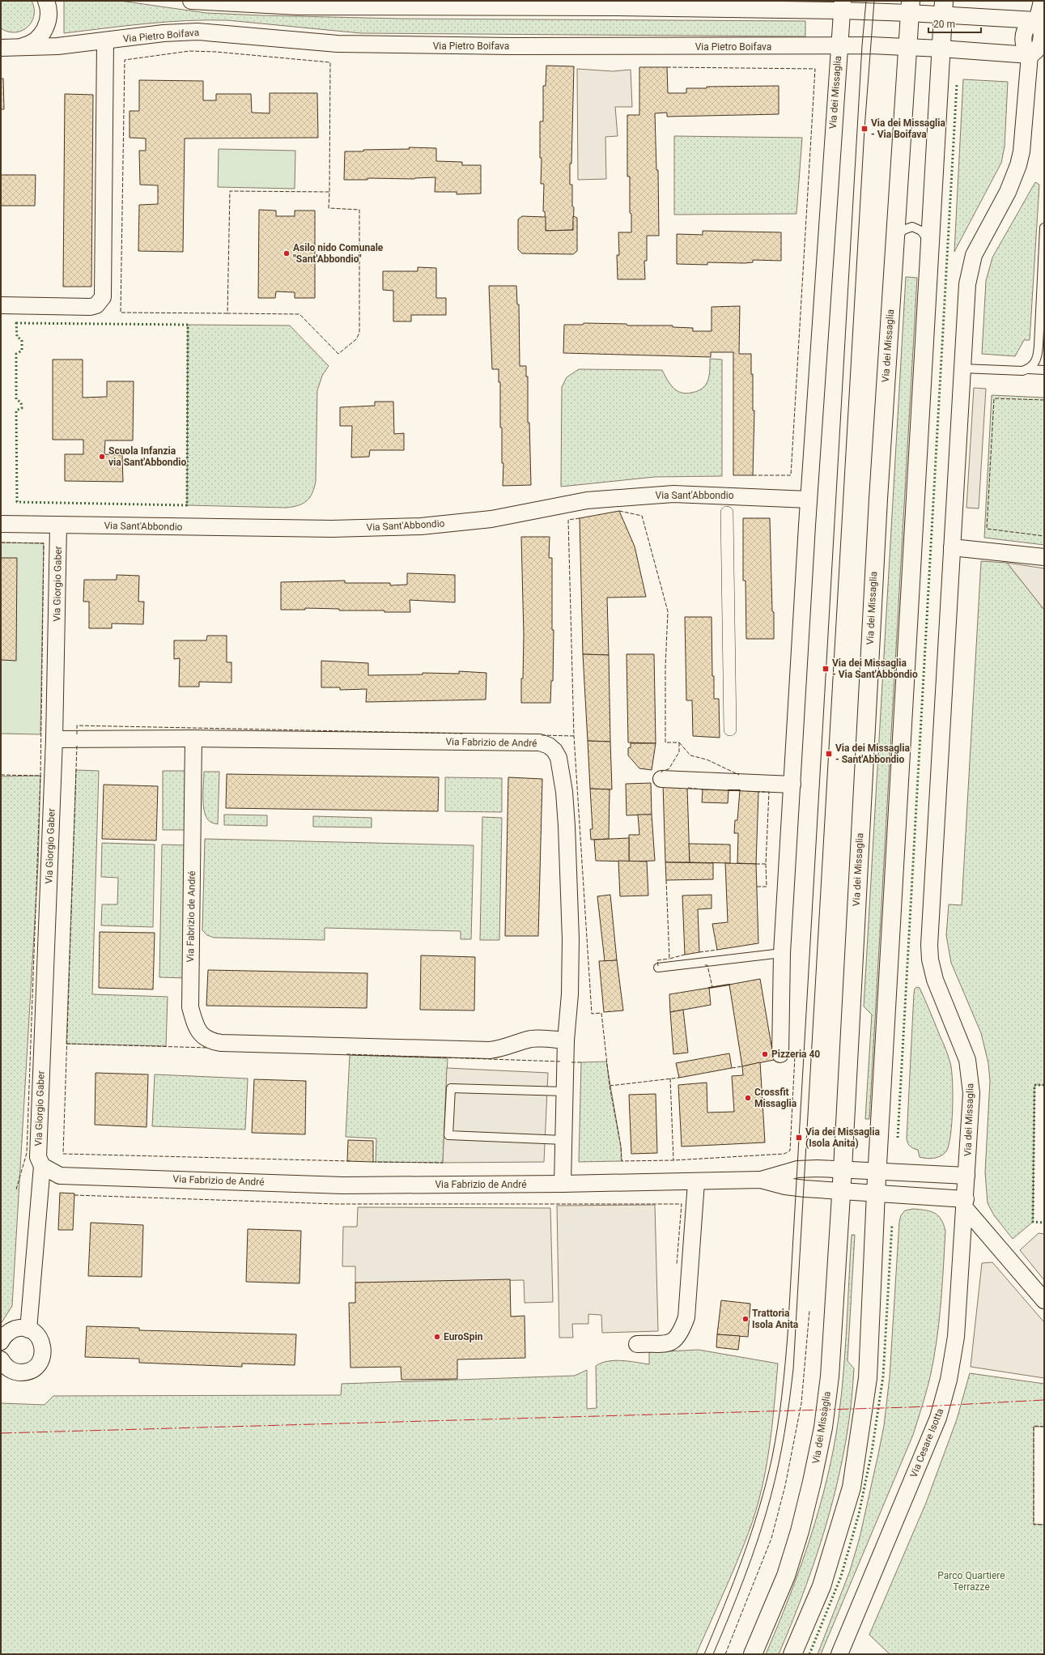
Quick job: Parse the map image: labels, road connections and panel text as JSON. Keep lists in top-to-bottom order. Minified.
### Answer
{"streets":{"main road":["Via dei Missaglia"],"street":["Via Pietro Boifava","Via Sant'Abbondio","Via Giorgio Gaber","Via Fabrizio de André","Via Cesare Isotta"]},"crossings":[["Via Pietro Boifava","Via dei Missaglia"],["Via dei Missaglia","Via Sant'Abbondio"],["Via dei Missaglia","Via Fabrizio de André"],["Via dei Missaglia","Via Cesare Isotta"],["Via Sant'Abbondio","Via Giorgio Gaber"],["Via Giorgio Gaber","Via Fabrizio de André"]],"parks":["Parco Quartiere Terrazze"],"places":{"transit":["Via dei Missaglia - Via Boifava","Via dei Missaglia - Via Sant'Abbondio","Via dei Missaglia - Sant'Abbondio","Via dei Missaglia (Isola Anita)"],"other":["Asilo nido Comunale \"Sant'Abbondio\"","Scuola Infanzia via Sant'Abbondio","Pizzeria 40","Crossfit Missaglia","Trattoria Isola Anita","EuroSpin"]},"scale_bar":"20 m"}
